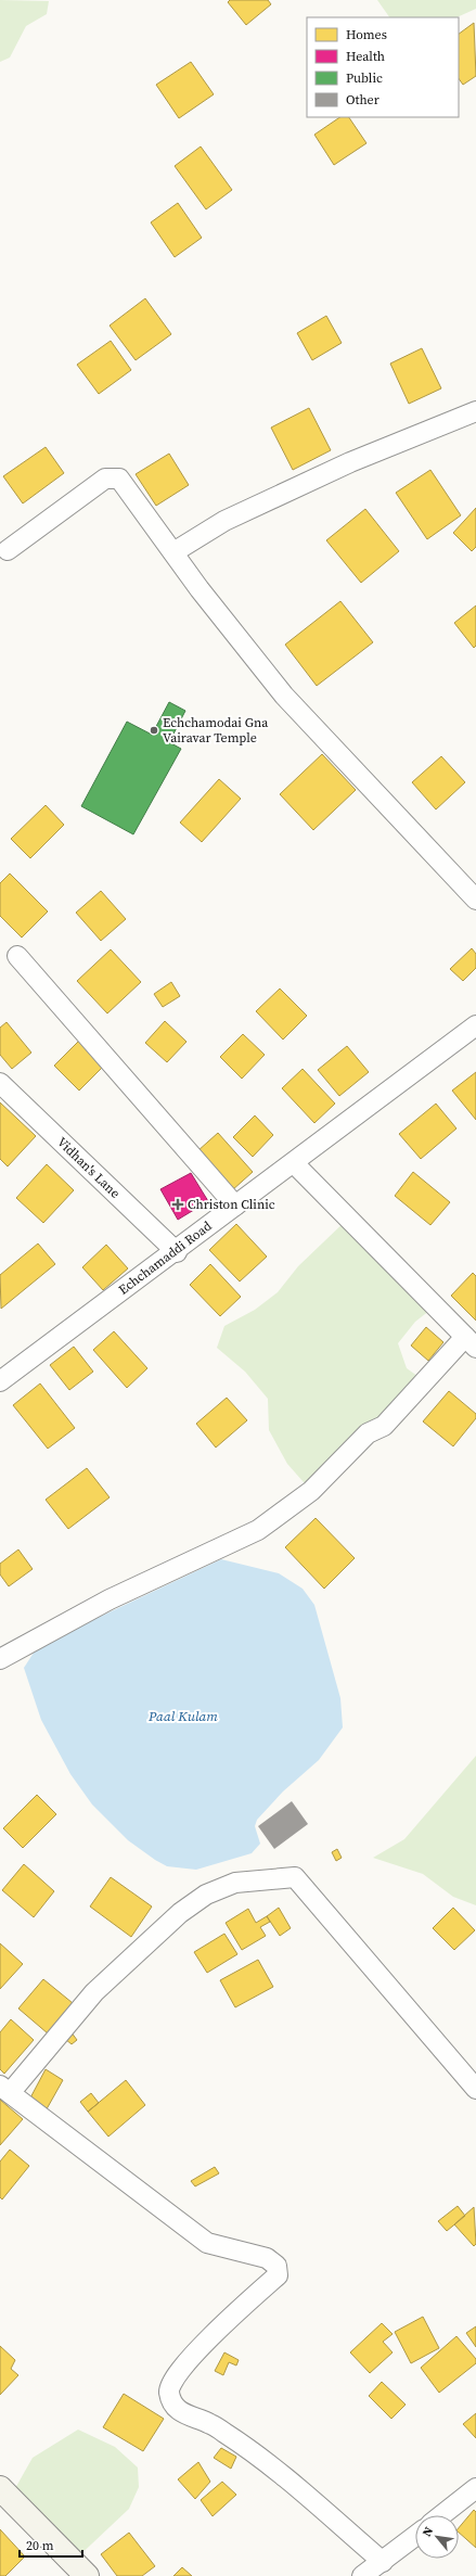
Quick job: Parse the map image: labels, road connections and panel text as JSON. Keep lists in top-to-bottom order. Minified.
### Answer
{"streets":{"street":["Vidhan's Lane","Echchamaddi Road"]},"crossings":[["Vidhan's Lane","Echchamaddi Road"]],"water":["Paal Kulam"],"places":{"other":["Echchamodai Gna Vairavar Temple"],"health":["Christon Clinic"]},"legend":["Homes","Health","Public","Other"],"scale_bar":"20 m","north":"top left"}
